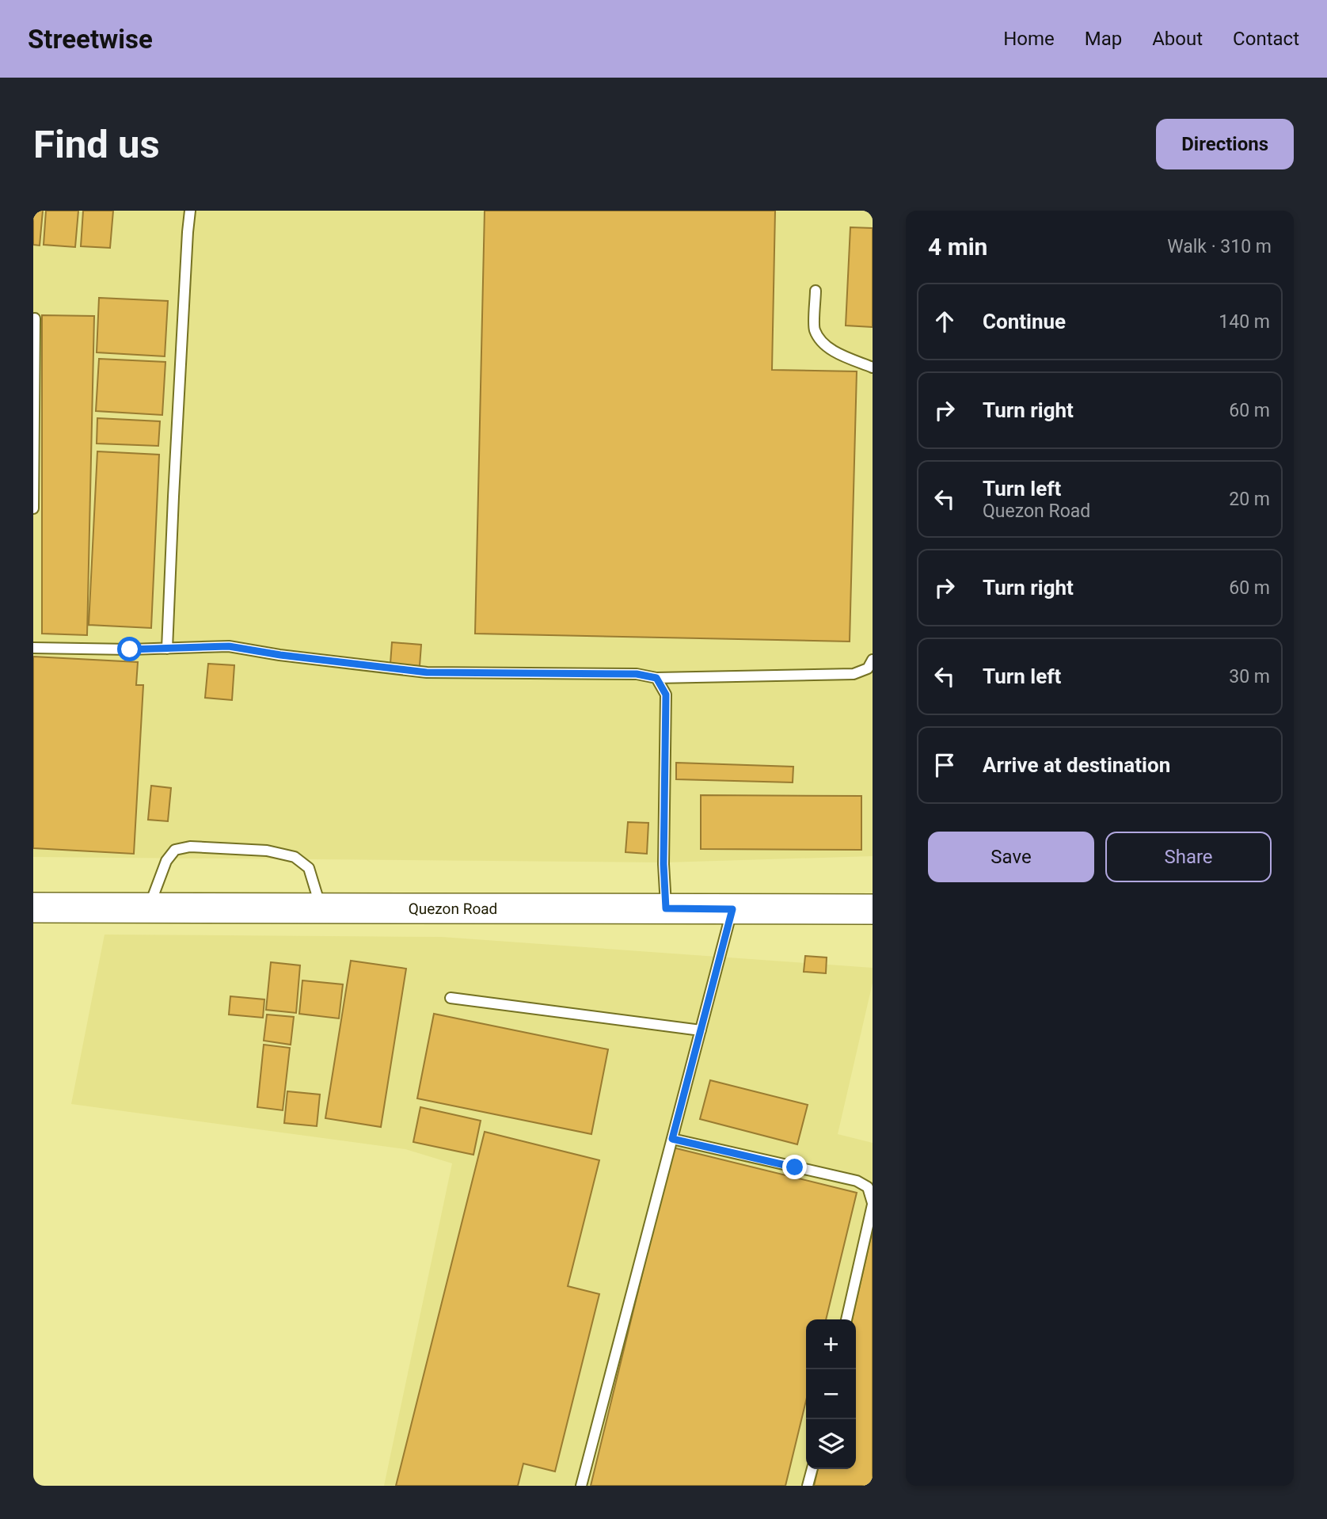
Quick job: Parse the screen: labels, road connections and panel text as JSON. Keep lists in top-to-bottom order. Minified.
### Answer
{"streets":{"main road":["Quezon Road"]},"page":{"header":"Streetwise","nav":["Home","Map","About","Contact"],"buttons":["Directions",["Save","Share"]],"title":"Find us","heading":["4 min","Walk · 310 m"],"list":[["Continue","140 m"],["Turn right","60 m"],["Turn left","Quezon Road","20 m"],["Turn right","60 m"],["Turn left","30 m"],"Arrive at destination"],"map_buttons":["+","−"]}}
